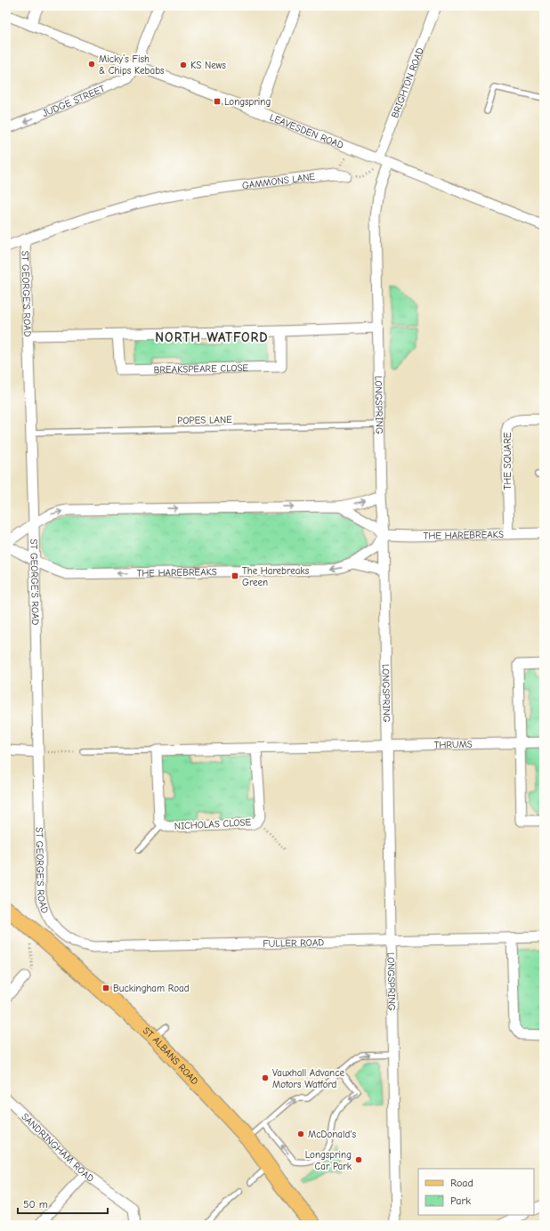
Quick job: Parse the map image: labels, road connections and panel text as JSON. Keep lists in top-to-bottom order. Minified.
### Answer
{"streets":{"main road":["ST ALBANS ROAD"],"street":["BRIGHTON ROAD","JUDGE STREET","LEAVESDEN ROAD","GAMMONS LANE","ST GEORGE'S ROAD","BREAKSPEARE CLOSE","LONGSPRING","THE SQUARE","THE HAREBREAKS","THRUMS","NICHOLAS CLOSE","FULLER ROAD","SANDRINGHAM ROAD"],"lane":["POPES LANE"]},"crossings":[["BRIGHTON ROAD","LEAVESDEN ROAD"],["JUDGE STREET","LEAVESDEN ROAD"],["LEAVESDEN ROAD","LONGSPRING"],["GAMMONS LANE","ST GEORGE'S ROAD"],["ST GEORGE'S ROAD","POPES LANE"],["ST GEORGE'S ROAD","THE HAREBREAKS"],["ST GEORGE'S ROAD","FULLER ROAD"],["LONGSPRING","POPES LANE"],["LONGSPRING","THE HAREBREAKS"],["LONGSPRING","THRUMS"],["LONGSPRING","FULLER ROAD"],["THE SQUARE","THE HAREBREAKS"]],"one_way":["JUDGE STREET"],"districts":["NORTH WATFORD"],"places":{"other":["Micky’s Fish & Chips Kebabs","KS News","Vauxhall Advance Motors Watford","McDonald's","Longspring Car Park"],"transit":["Longspring","The Harebreaks Green","Buckingham Road"]},"legend":["Road","Park"],"scale_bar":"50 m"}
